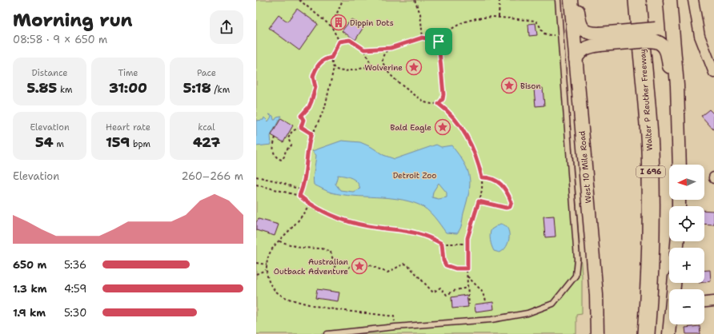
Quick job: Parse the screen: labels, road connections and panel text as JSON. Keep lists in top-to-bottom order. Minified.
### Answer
{"streets":{"highway":["Walter P Reuther Freeway","I 696"],"main road":["West 10 Mile Road"]},"parks":["Detroit Zoo"],"places":{"building":["Dippin Dots"],"place":["Wolverine","Bison","Bald Eagle","Australian Outback Adventure"]},"north":"left","page":{"heading":["Morning run","08:58 · 9 × 650 m"],"stats":[["Distance","5.85 km"],["Time","31:00"],["Pace","5:18 /km"],["Elevation","54 m"],["Heart rate","159 bpm"],["kcal","427"]],"chart":["Elevation","260–266 m"],"map_buttons":["+","−"],"list":[{"name":"650 m","note":"5:36"},{"name":"1.3 km","note":"4:59"},{"name":"1.9 km","note":"5:30"}]}}
